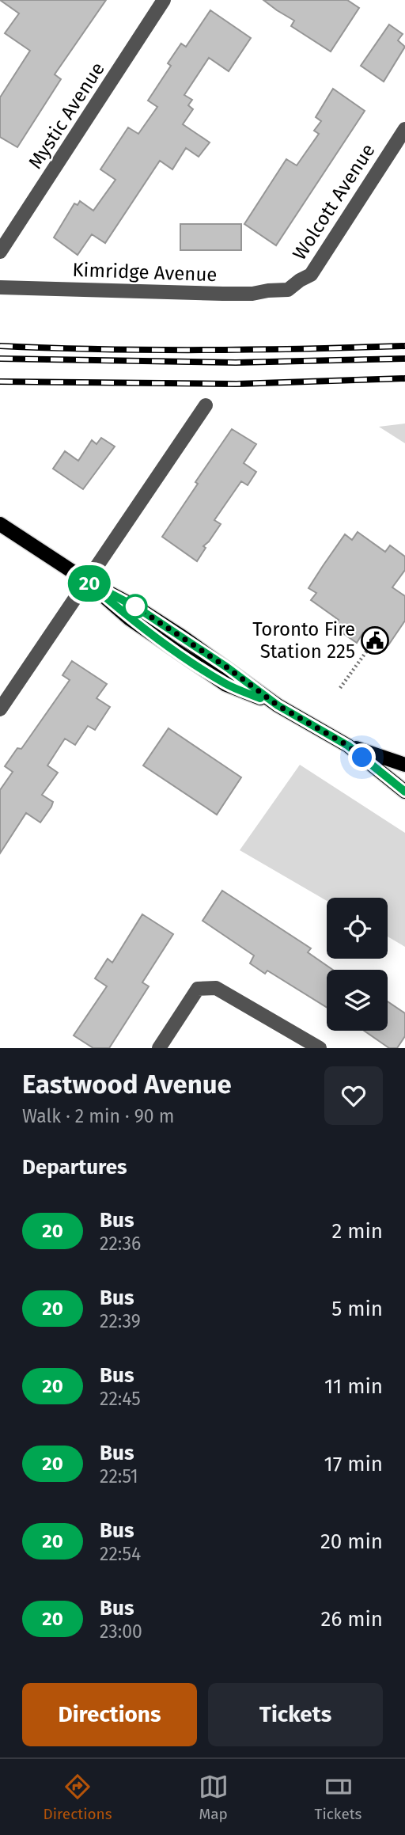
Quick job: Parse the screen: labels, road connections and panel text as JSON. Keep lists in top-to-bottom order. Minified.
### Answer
{"streets":{"street":["Mystic Avenue","Wolcott Avenue","Kimridge Avenue"]},"crossings":[["Wolcott Avenue","Kimridge Avenue"]],"places":{"public building":["Toronto Fire Station 225"]},"lines":["bus line 20"],"page":{"on_map":"20","heading":[["Eastwood Avenue","Walk · 2 min · 90 m"],"Departures"],"list":[{"mark":"20","name":"Bus","note":"22:36","value":"2 min"},{"mark":"20","name":"Bus","note":"22:39","value":"5 min"},{"mark":"20","name":"Bus","note":"22:45","value":"11 min"},{"mark":"20","name":"Bus","note":"22:51","value":"17 min"},{"mark":"20","name":"Bus","note":"22:54","value":"20 min"},{"mark":"20","name":"Bus","note":"23:00","value":"26 min"}],"buttons":["Directions","Tickets"],"tabs":["Directions","Map","Tickets"]}}
